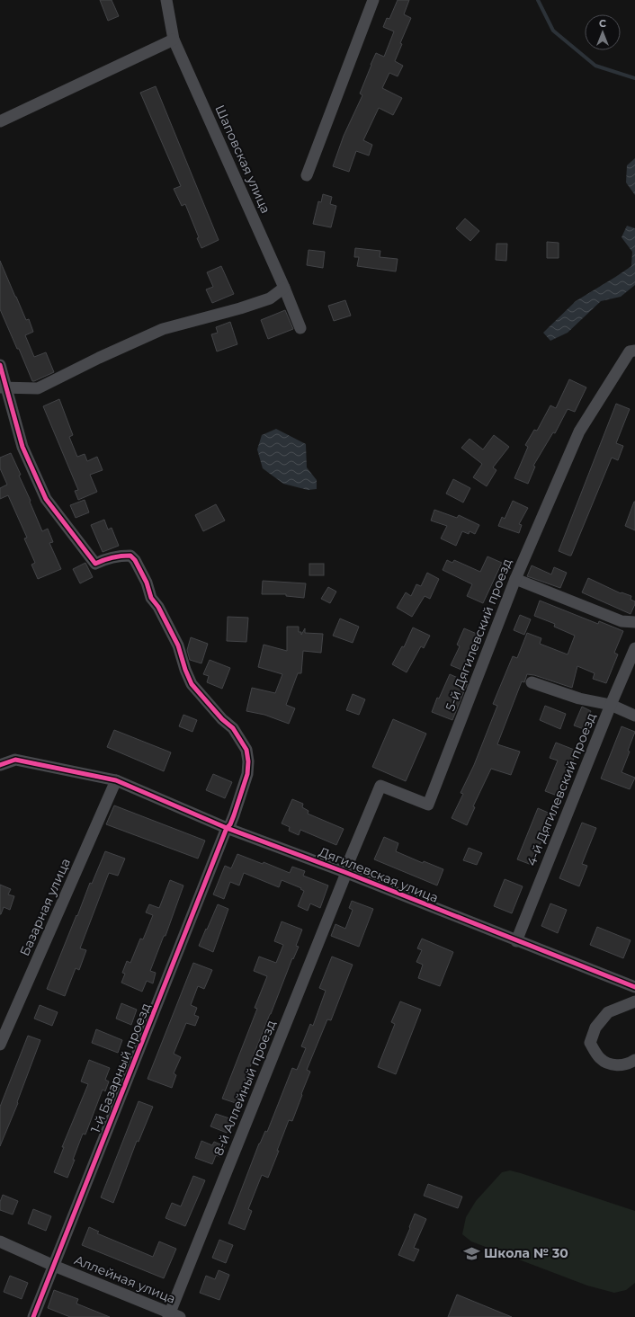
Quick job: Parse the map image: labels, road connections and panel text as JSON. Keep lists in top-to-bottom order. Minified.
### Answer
{"streets":{"street":["Шаповская улица","5-й Дягилевский проезд","4-й Дягилевский проезд","Дягилевская улица","Базарная улица","1-й Базарный проезд","8-й Аллейный проезд","Аллейная улица"]},"crossings":[["5-й Дягилевский проезд","Дягилевская улица"],["5-й Дягилевский проезд","8-й Аллейный проезд"],["4-й Дягилевский проезд","Дягилевская улица"],["Дягилевская улица","Базарная улица"],["Дягилевская улица","1-й Базарный проезд"],["Дягилевская улица","8-й Аллейный проезд"],["1-й Базарный проезд","Аллейная улица"],["8-й Аллейный проезд","Аллейная улица"]],"places":{"school or university":["Школа № 30"]},"north":"top"}
